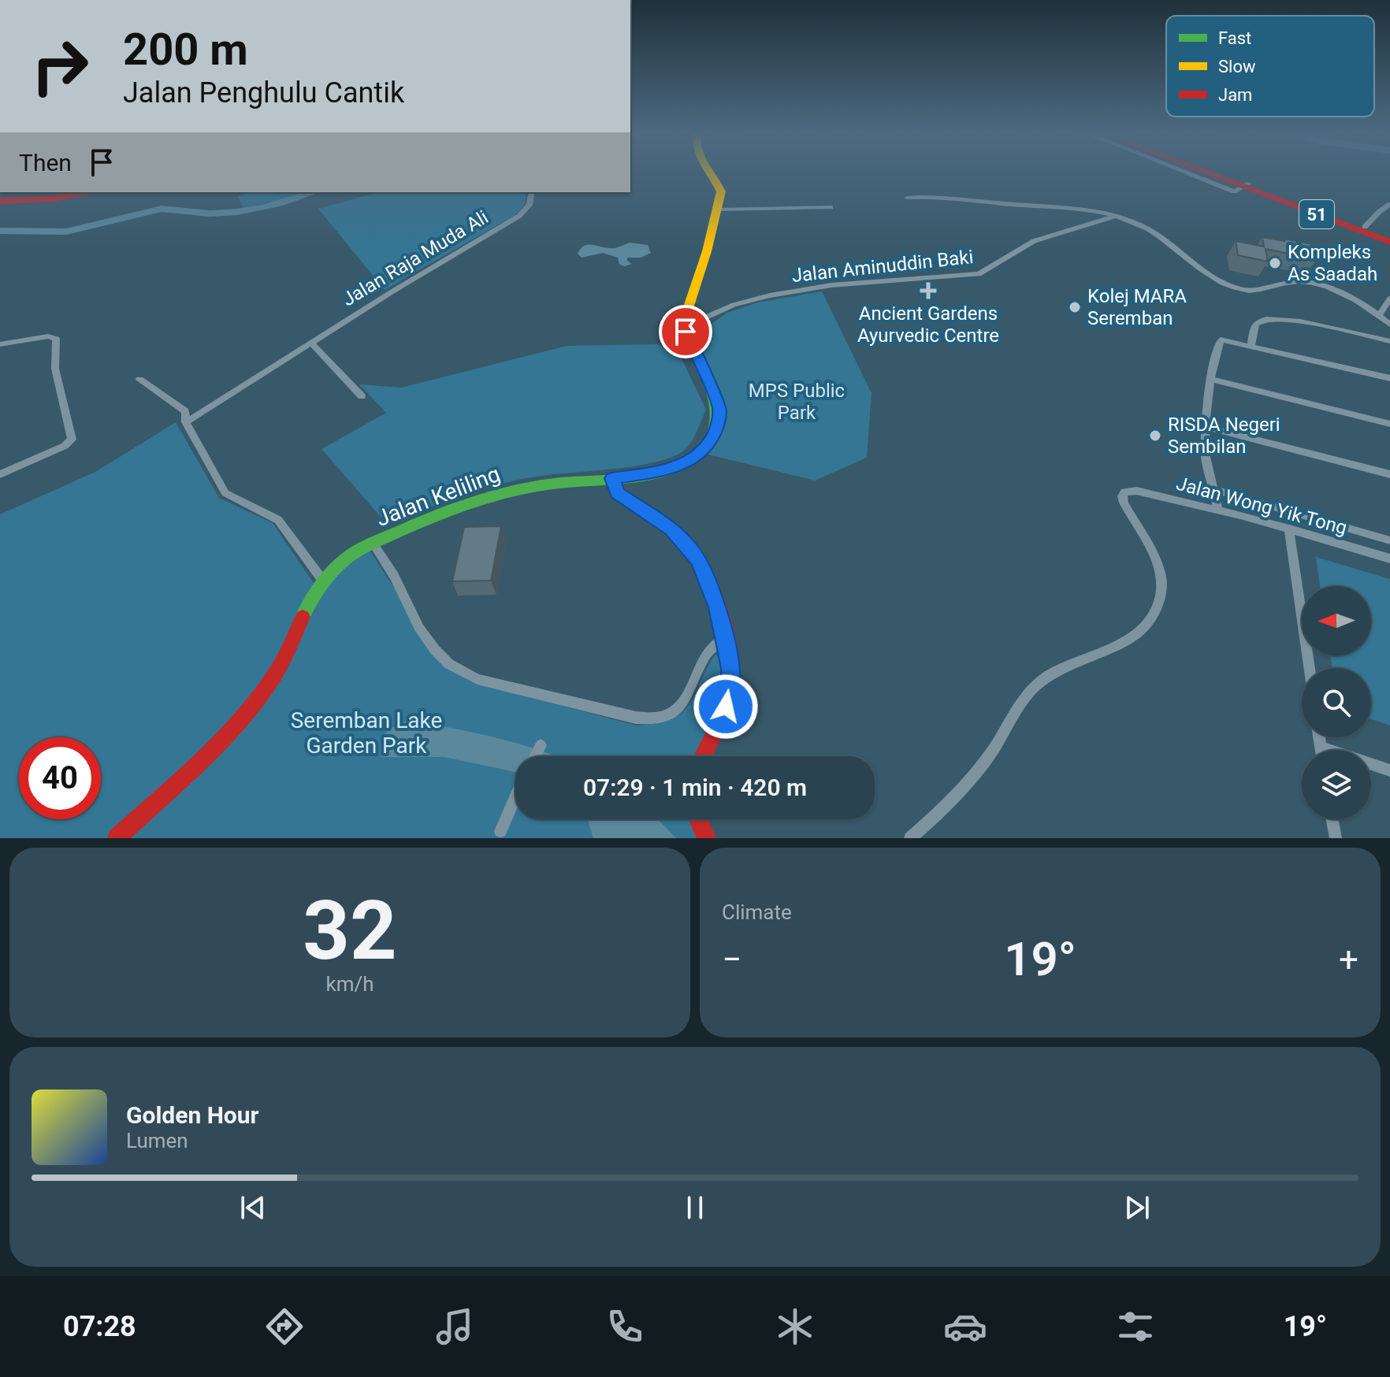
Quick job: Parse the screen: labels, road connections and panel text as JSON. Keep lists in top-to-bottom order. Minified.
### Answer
{"streets":{"main road":["51","Jalan Keliling"],"street":["Jalan Raja Muda Ali","Jalan Aminuddin Baki","Jalan Wong Yik Tong"]},"crossings":[["Jalan Aminuddin Baki","Jalan Keliling"]],"parks":["MPS Public Park","Seremban Lake Garden Park"],"places":{"other":["Kompleks As Saadah","Kolej MARA Seremban","RISDA Negeri Sembilan"],"health":["Ancient Gardens Ayurvedic Centre"]},"legend":["Fast","Slow","Jam"],"north":"left","page":{"turn":["200 m","Jalan Penghulu Cantik"],"then":"Then","limit":"40","trip":"07:29 · 1 min · 420 m","tile":[["32","km/h"],"Climate"],"heat":["−","19°","+"],"song":["Golden Hour","Lumen"],"tabs":["07:28","19°"]}}
